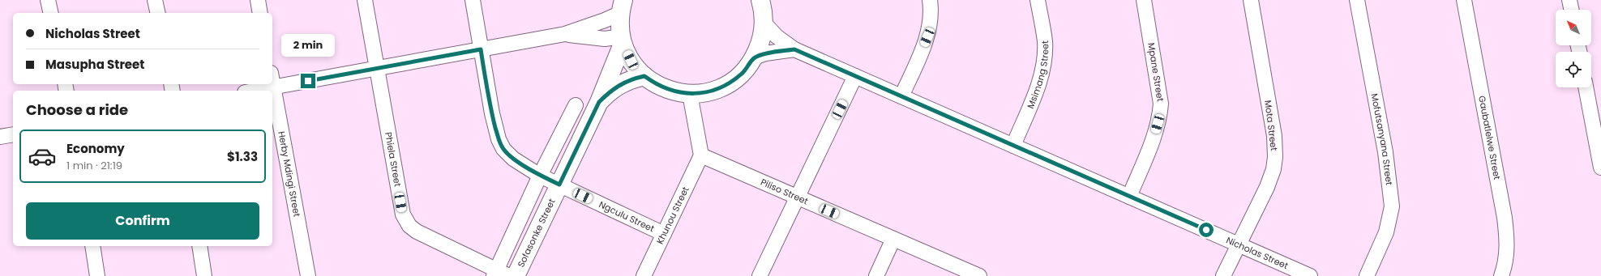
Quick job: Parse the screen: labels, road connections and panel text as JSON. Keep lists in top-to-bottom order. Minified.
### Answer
{"streets":{"main road":["Sofasonke Street"],"street":["Mpane Street","Msimang Street","Mota Street","Gaubatlelwe Street","Mofutsanyana Street","Phiela Street","Herby Mdingi Street","Piliso Street","Khunou Street","Ngculu Street","Nicholas Street"]},"crossings":[["Mpane Street","Nicholas Street"],["Msimang Street","Nicholas Street"],["Mota Street","Nicholas Street"],["Piliso Street","Khunou Street"],["Khunou Street","Ngculu Street"],["Ngculu Street","Sofasonke Street"],["Sofasonke Street","Nicholas Street"]],"north":"top left","page":{"banner":["Nicholas Street","Masupha Street"],"bubble":"2 min","heading":"Choose a ride","list":[{"name":"Economy","note":"1 min · 21:19","value":"$1.33"}],"buttons":"Confirm"}}
